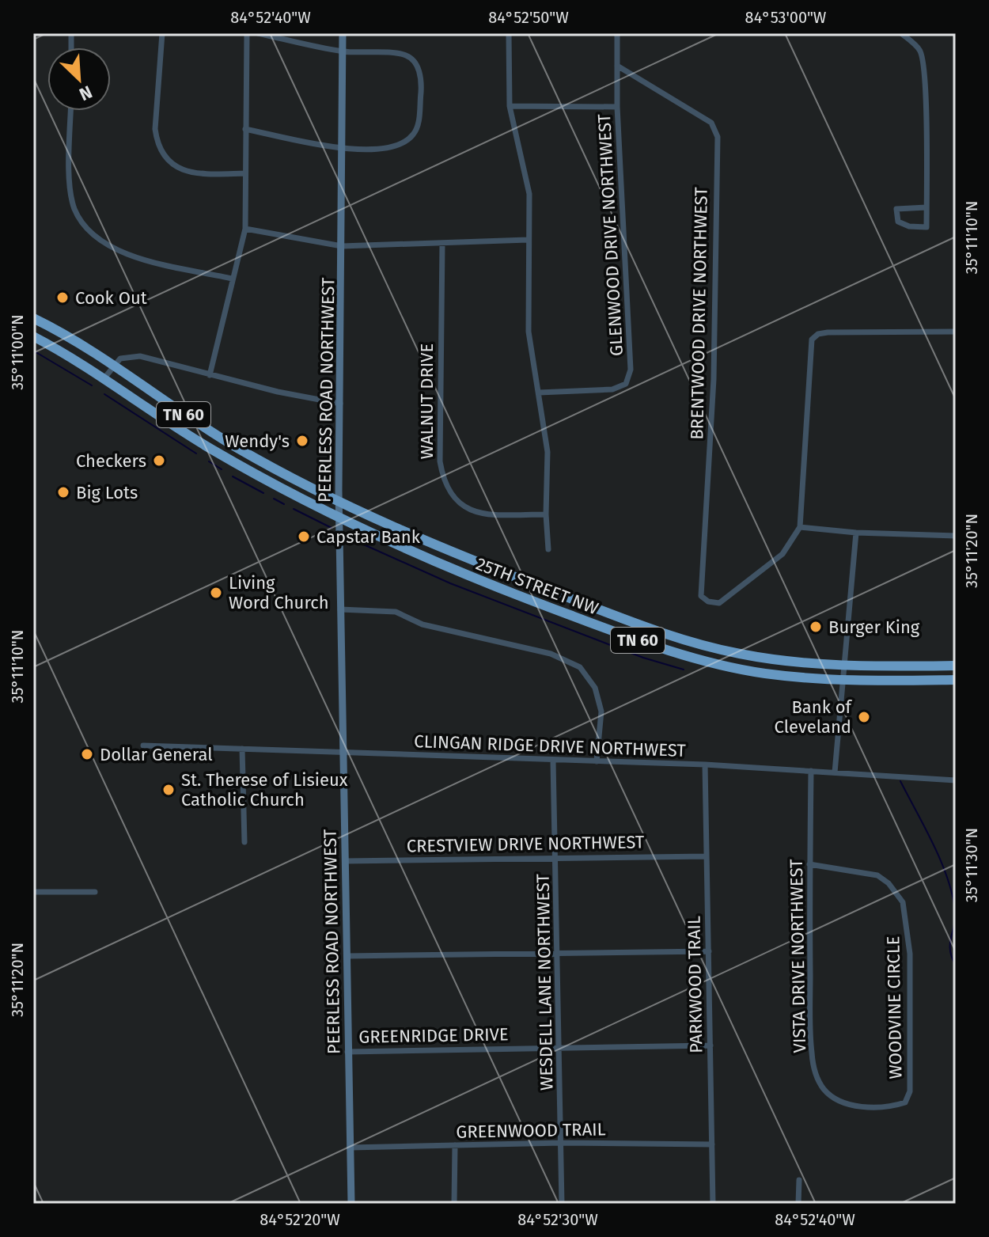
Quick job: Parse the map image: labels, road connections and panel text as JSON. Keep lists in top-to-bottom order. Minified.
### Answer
{"streets":{"highway":["TN 60","25TH STREET NW"],"street":["GLENWOOD DRIVE NORTHWEST","BRENTWOOD DRIVE NORTHWEST","PEERLESS ROAD NORTHWEST","WALNUT DRIVE","CLINGAN RIDGE DRIVE NORTHWEST","CRESTVIEW DRIVE NORTHWEST","VISTA DRIVE NORTHWEST","WESDELL LANE NORTHWEST","PARKWOOD TRAIL","WOODVINE CIRCLE","GREENRIDGE DRIVE","GREENWOOD TRAIL"]},"crossings":[["GLENWOOD DRIVE NORTHWEST","BRENTWOOD DRIVE NORTHWEST"],["PEERLESS ROAD NORTHWEST","TN 60"],["PEERLESS ROAD NORTHWEST","25TH STREET NW"],["PEERLESS ROAD NORTHWEST","CLINGAN RIDGE DRIVE NORTHWEST"],["PEERLESS ROAD NORTHWEST","CRESTVIEW DRIVE NORTHWEST"],["PEERLESS ROAD NORTHWEST","GREENRIDGE DRIVE"],["PEERLESS ROAD NORTHWEST","GREENWOOD TRAIL"],["TN 60","25TH STREET NW"],["CLINGAN RIDGE DRIVE NORTHWEST","VISTA DRIVE NORTHWEST"],["CLINGAN RIDGE DRIVE NORTHWEST","WESDELL LANE NORTHWEST"],["CLINGAN RIDGE DRIVE NORTHWEST","PARKWOOD TRAIL"],["CRESTVIEW DRIVE NORTHWEST","WESDELL LANE NORTHWEST"],["CRESTVIEW DRIVE NORTHWEST","PARKWOOD TRAIL"],["VISTA DRIVE NORTHWEST","WOODVINE CIRCLE"],["WESDELL LANE NORTHWEST","GREENRIDGE DRIVE"],["WESDELL LANE NORTHWEST","GREENWOOD TRAIL"],["PARKWOOD TRAIL","GREENRIDGE DRIVE"],["PARKWOOD TRAIL","GREENWOOD TRAIL"]],"places":["Cook Out","Wendy's","Checkers","Big Lots","Capstar Bank","Living Word Church","Burger King","Bank of Cleveland","Dollar General","St. Therese of Lisieux Catholic Church"],"north":"bottom right","coordinates":["84°52'40\"W","84°52'50\"W","84°53'00\"W","35°11'10\"N","35°11'00\"N","35°11'20\"N","35°11'30\"N","84°52'20\"W","84°52'30\"W"]}
